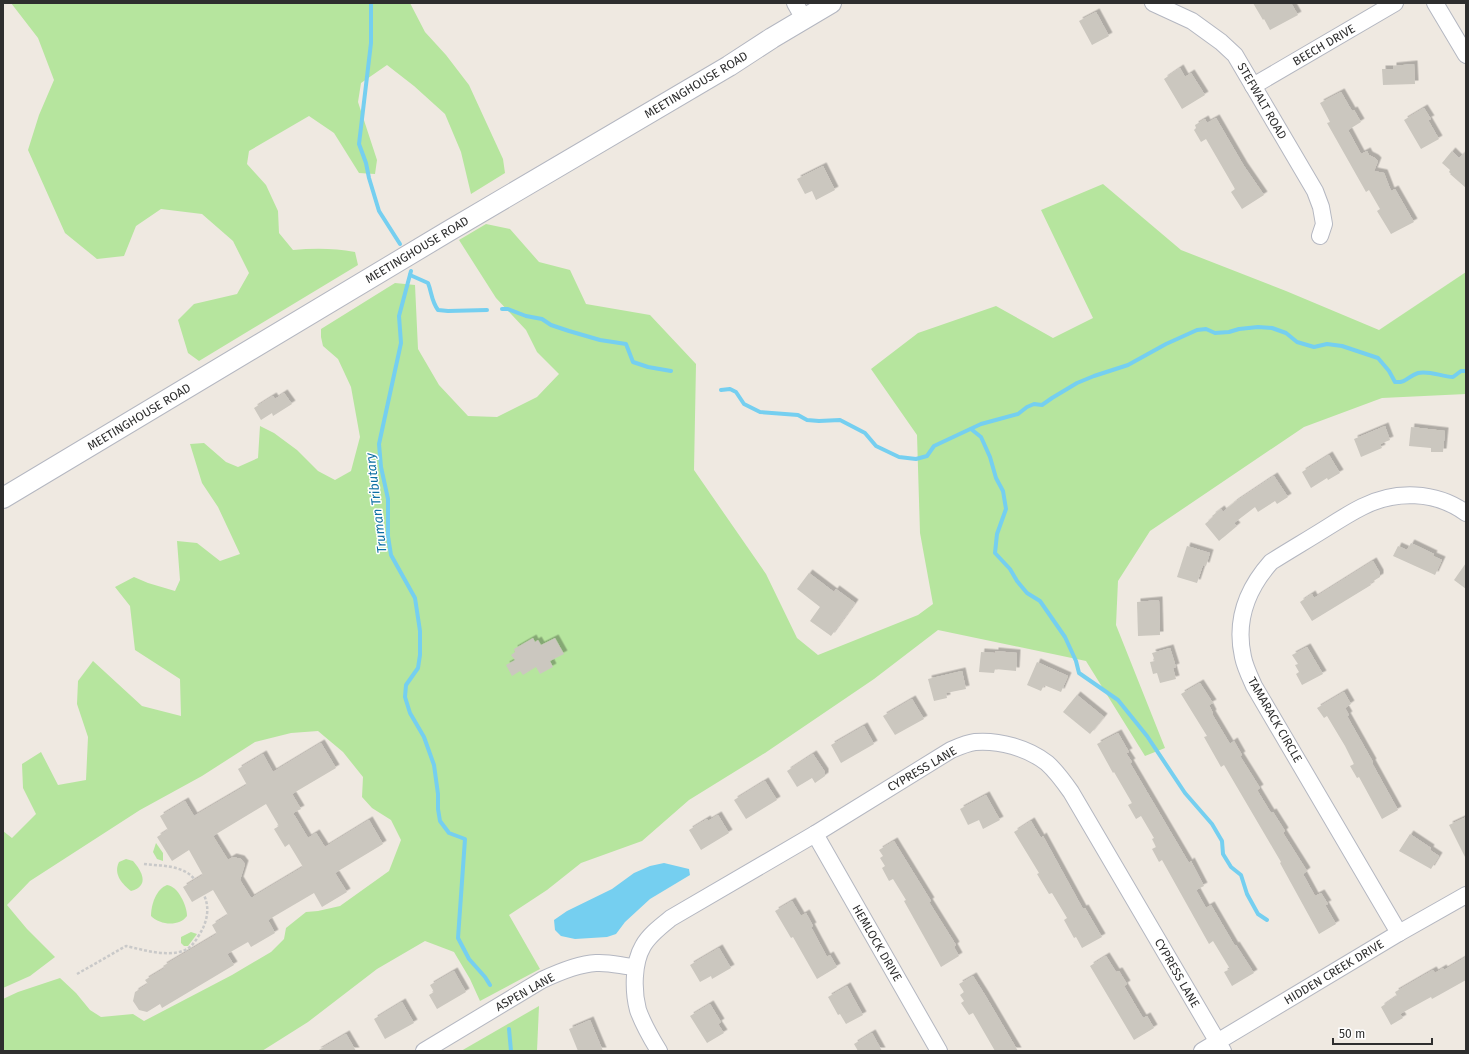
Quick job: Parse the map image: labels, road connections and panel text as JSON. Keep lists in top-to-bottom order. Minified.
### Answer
{"streets":{"street":["BEECH DRIVE","MEETINGHOUSE ROAD","STEFWALT ROAD","TAMARACK CIRCLE","CYPRESS LANE","HEMLOCK DRIVE","HIDDEN CREEK DRIVE","ASPEN LANE"]},"crossings":[["BEECH DRIVE","STEFWALT ROAD"],["TAMARACK CIRCLE","HIDDEN CREEK DRIVE"],["CYPRESS LANE","HEMLOCK DRIVE"],["CYPRESS LANE","HIDDEN CREEK DRIVE"],["CYPRESS LANE","ASPEN LANE"]],"water":["Truman Tributary"],"scale_bar":"50 m"}
